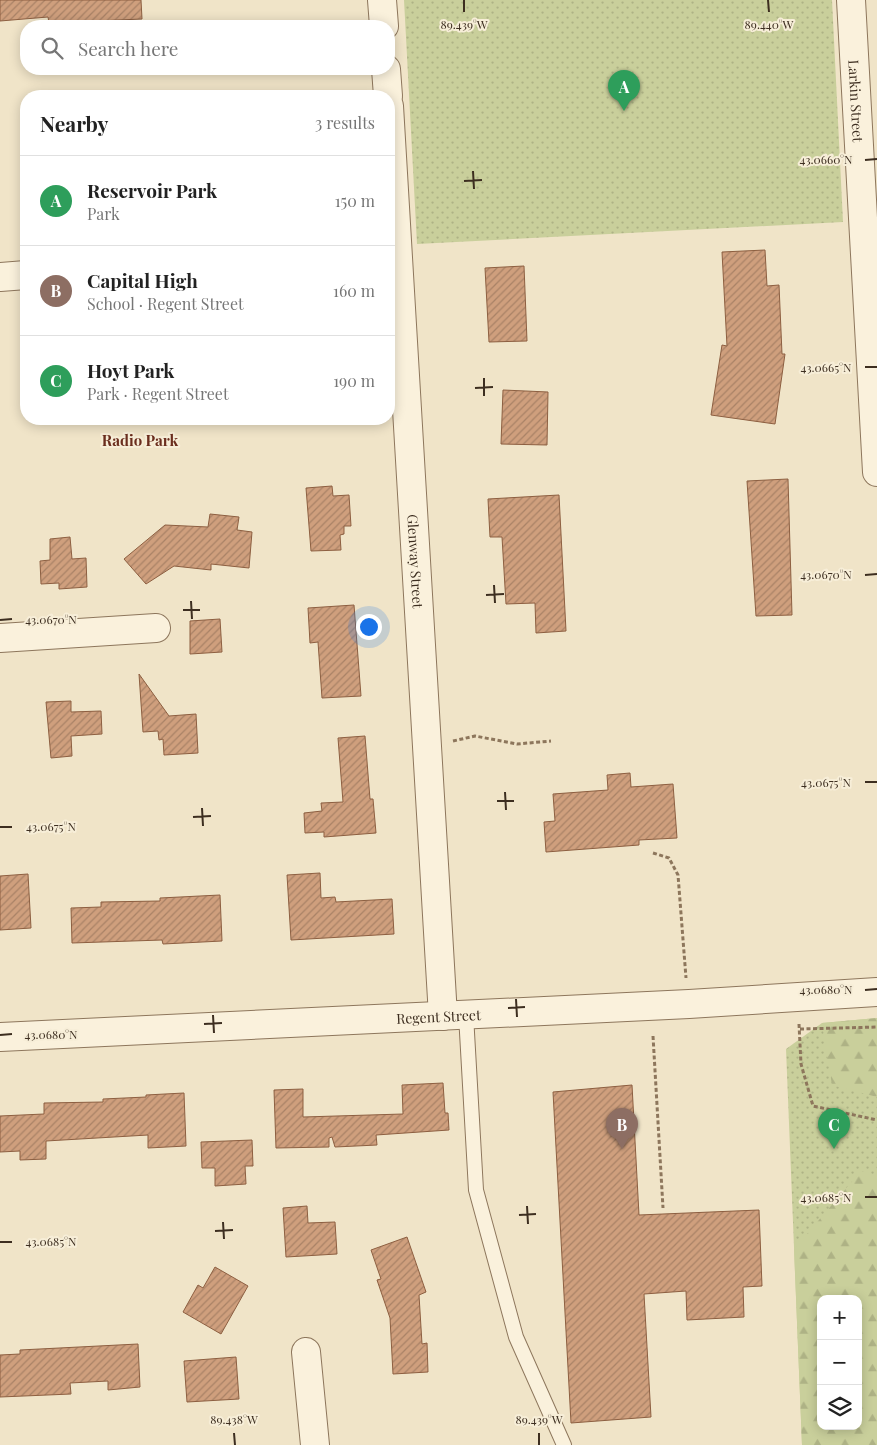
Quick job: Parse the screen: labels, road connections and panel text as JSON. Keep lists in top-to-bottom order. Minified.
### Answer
{"streets":{"street":["Larkin Street","Glenway Street","Regent Street"]},"crossings":[["Glenway Street","Regent Street"]],"districts":["Radio Park"],"page":{"search":"Search here","pins":["A","B","C"],"heading":["Nearby","3 results"],"list":[{"mark":"A","name":"Reservoir Park","note":"Park","value":"150 m"},{"mark":"B","name":"Capital High","note":"School · Regent Street","value":"160 m"},{"mark":"C","name":"Hoyt Park","note":"Park · Regent Street","value":"190 m"}],"map_buttons":["+","−"]},"coordinates":["89.439°W","89.440°W","43.0660°N","43.0665°N","43.0670°N","43.0675°N","43.0680°N","43.0685°N","89.438°W"]}
